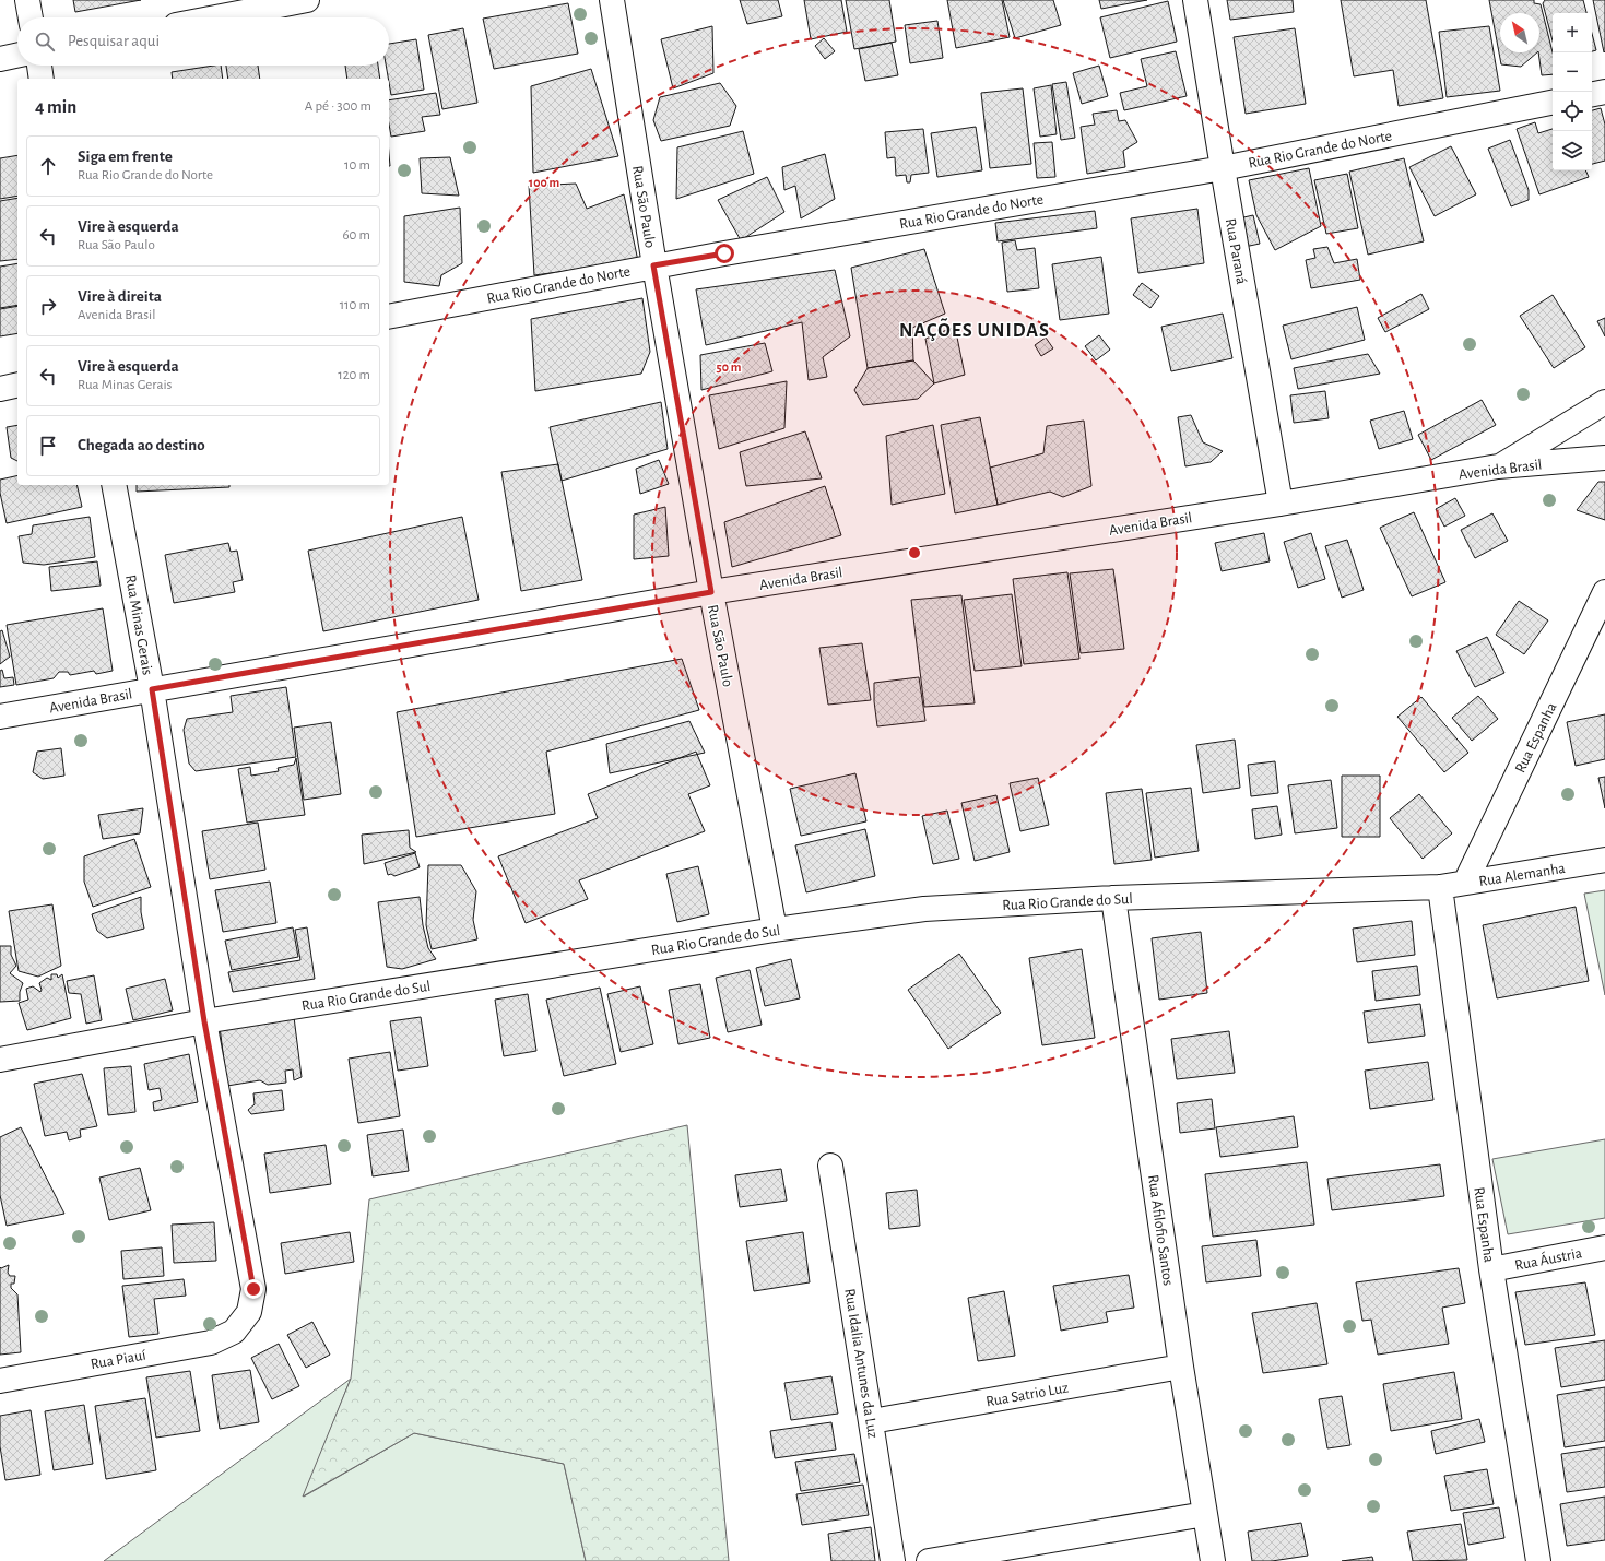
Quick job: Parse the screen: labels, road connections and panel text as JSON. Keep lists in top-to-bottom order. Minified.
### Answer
{"streets":{"street":["Rua Rio Grande do Norte","Rua São Paulo","Rua Paraná","Avenida Brasil","Rua Minas Gerais","Rua Espanha","Rua Alemanha","Rua Rio Grande do Sul","Rua Afilofio Santos","Rua Áustria","Rua Piauí","Rua Idalia Antunes da Luz","Rua Satrio Luz"]},"crossings":[["Rua Rio Grande do Norte","Rua São Paulo"],["Rua Rio Grande do Norte","Rua Paraná"],["Rua São Paulo","Avenida Brasil"],["Rua São Paulo","Rua Rio Grande do Sul"],["Rua Paraná","Avenida Brasil"],["Avenida Brasil","Rua Minas Gerais"],["Rua Minas Gerais","Rua Rio Grande do Sul"],["Rua Minas Gerais","Rua Piauí"],["Rua Espanha","Rua Alemanha"],["Rua Espanha","Rua Rio Grande do Sul"],["Rua Espanha","Rua Áustria"],["Rua Alemanha","Rua Rio Grande do Sul"],["Rua Rio Grande do Sul","Rua Afilofio Santos"],["Rua Afilofio Santos","Rua Satrio Luz"],["Rua Idalia Antunes da Luz","Rua Satrio Luz"]],"districts":["NAÇÕES UNIDAS"],"north":"top left","page":{"map_buttons":["+","−"],"search":"Pesquisar aqui","heading":["4 min","A pé · 300 m"],"list":[["Siga em frente","Rua Rio Grande do Norte","10 m"],["Vire à esquerda","Rua São Paulo","60 m"],["Vire à direita","Avenida Brasil","110 m"],["Vire à esquerda","Rua Minas Gerais","120 m"],"Chegada ao destino"]},"rings":["100 m","50 m"]}
